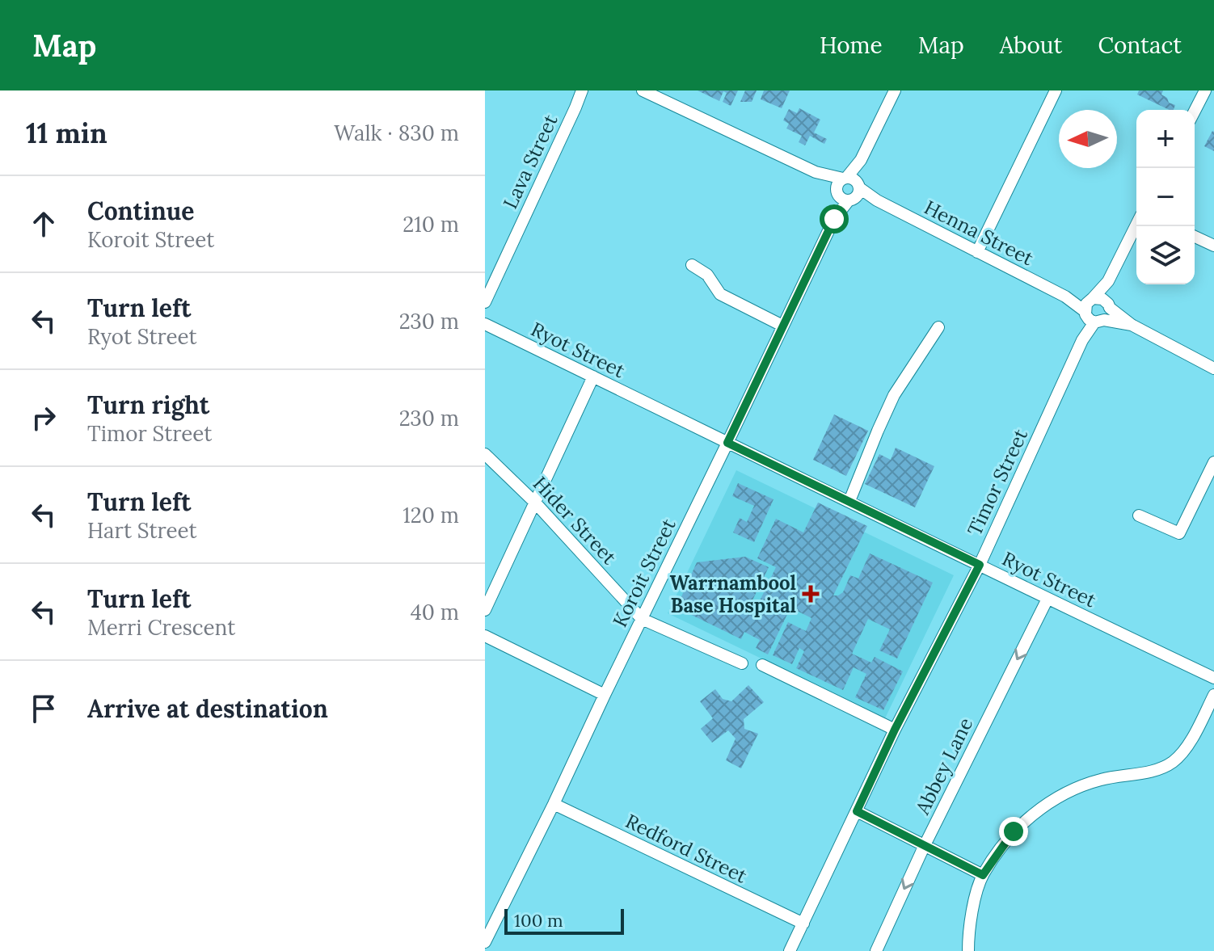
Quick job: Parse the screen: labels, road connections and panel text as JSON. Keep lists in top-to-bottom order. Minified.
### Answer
{"streets":{"street":["Lava Street","Henna Street","Ryot Street","Timor Street","Hider Street","Koroit Street","Abbey Lane","Redford Street"]},"crossings":[["Henna Street","Timor Street"],["Henna Street","Koroit Street"],["Ryot Street","Timor Street"],["Ryot Street","Koroit Street"],["Ryot Street","Abbey Lane"],["Timor Street","Redford Street"],["Hider Street","Koroit Street"],["Koroit Street","Redford Street"]],"one_way":["Abbey Lane"],"places":{"health":["Warrnambool Base Hospital"]},"scale_bar":"100 m","north":"left","page":{"header":"Map","nav":["Home","Map","About","Contact"],"heading":["11 min","Walk · 830 m"],"map_buttons":["+","−"],"list":[["Continue","Koroit Street","210 m"],["Turn left","Ryot Street","230 m"],["Turn right","Timor Street","230 m"],["Turn left","Hart Street","120 m"],["Turn left","Merri Crescent","40 m"],"Arrive at destination"],"scale":"100 m"}}
